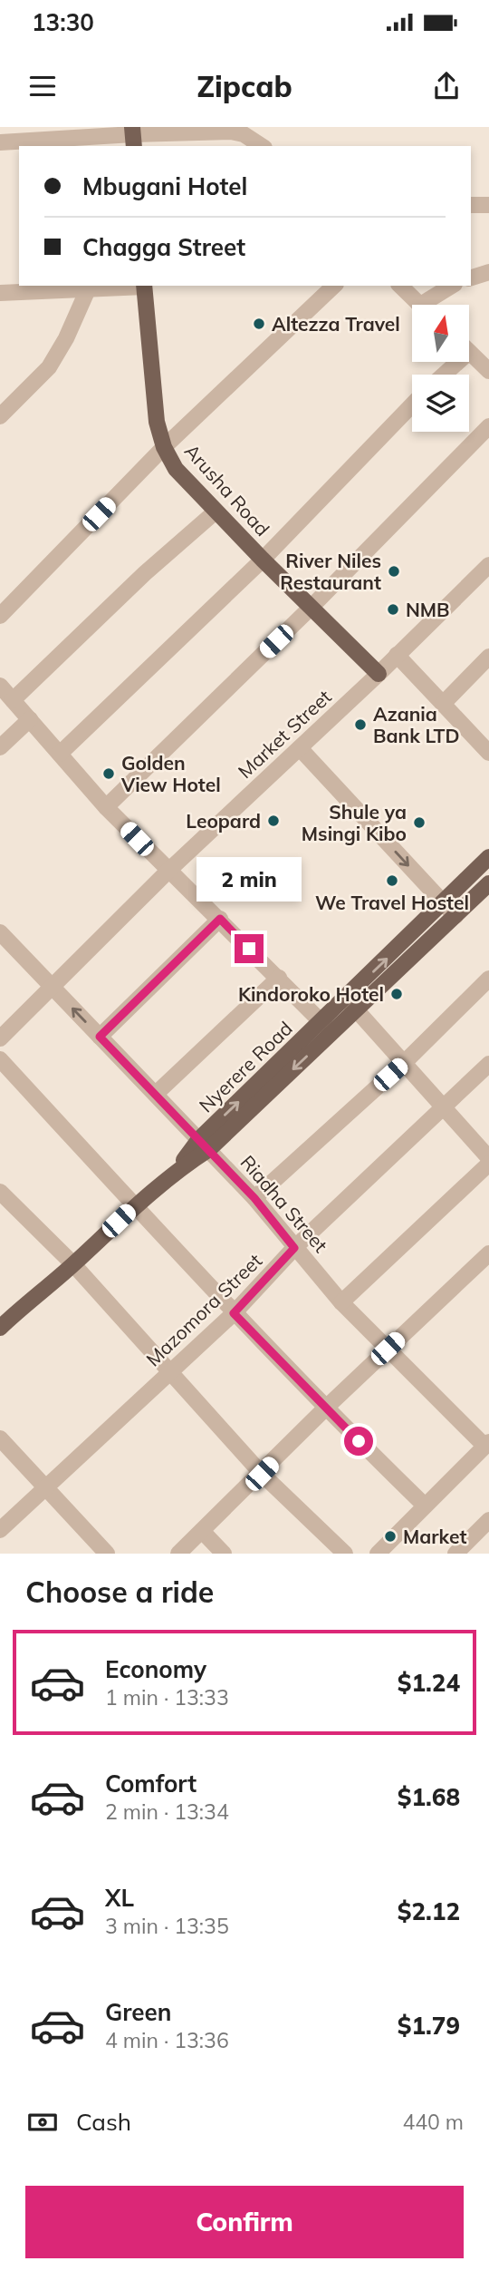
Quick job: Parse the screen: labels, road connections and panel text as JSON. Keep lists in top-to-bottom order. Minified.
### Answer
{"streets":{"main road":["Arusha Road","Nyerere Road"],"street":["Market Street","Riadha Street","Mazomora Street"]},"crossings":[["Arusha Road","Market Street"],["Market Street","Riadha Street"],["Nyerere Road","Riadha Street"],["Riadha Street","Mazomora Street"]],"places":["Altezza Travel","River Niles Restaurant","NMB","Azania Bank LTD","Golden View Hotel","Leopard","Shule ya Msingi Kibo","We Travel Hostel","Kindoroko Hotel","Market"],"north":"top","page":{"status":"13:30","header":"Zipcab","banner":["Mbugani Hotel","Chagga Street"],"bubble":"2 min","heading":"Choose a ride","list":[{"name":"Economy","note":"1 min · 13:33","value":"$1.24"},{"name":"Comfort","note":"2 min · 13:34","value":"$1.68"},{"name":"XL","note":"3 min · 13:35","value":"$2.12"},{"name":"Green","note":"4 min · 13:36","value":"$1.79"}],"pay":["Cash","440 m"],"buttons":"Confirm"}}
